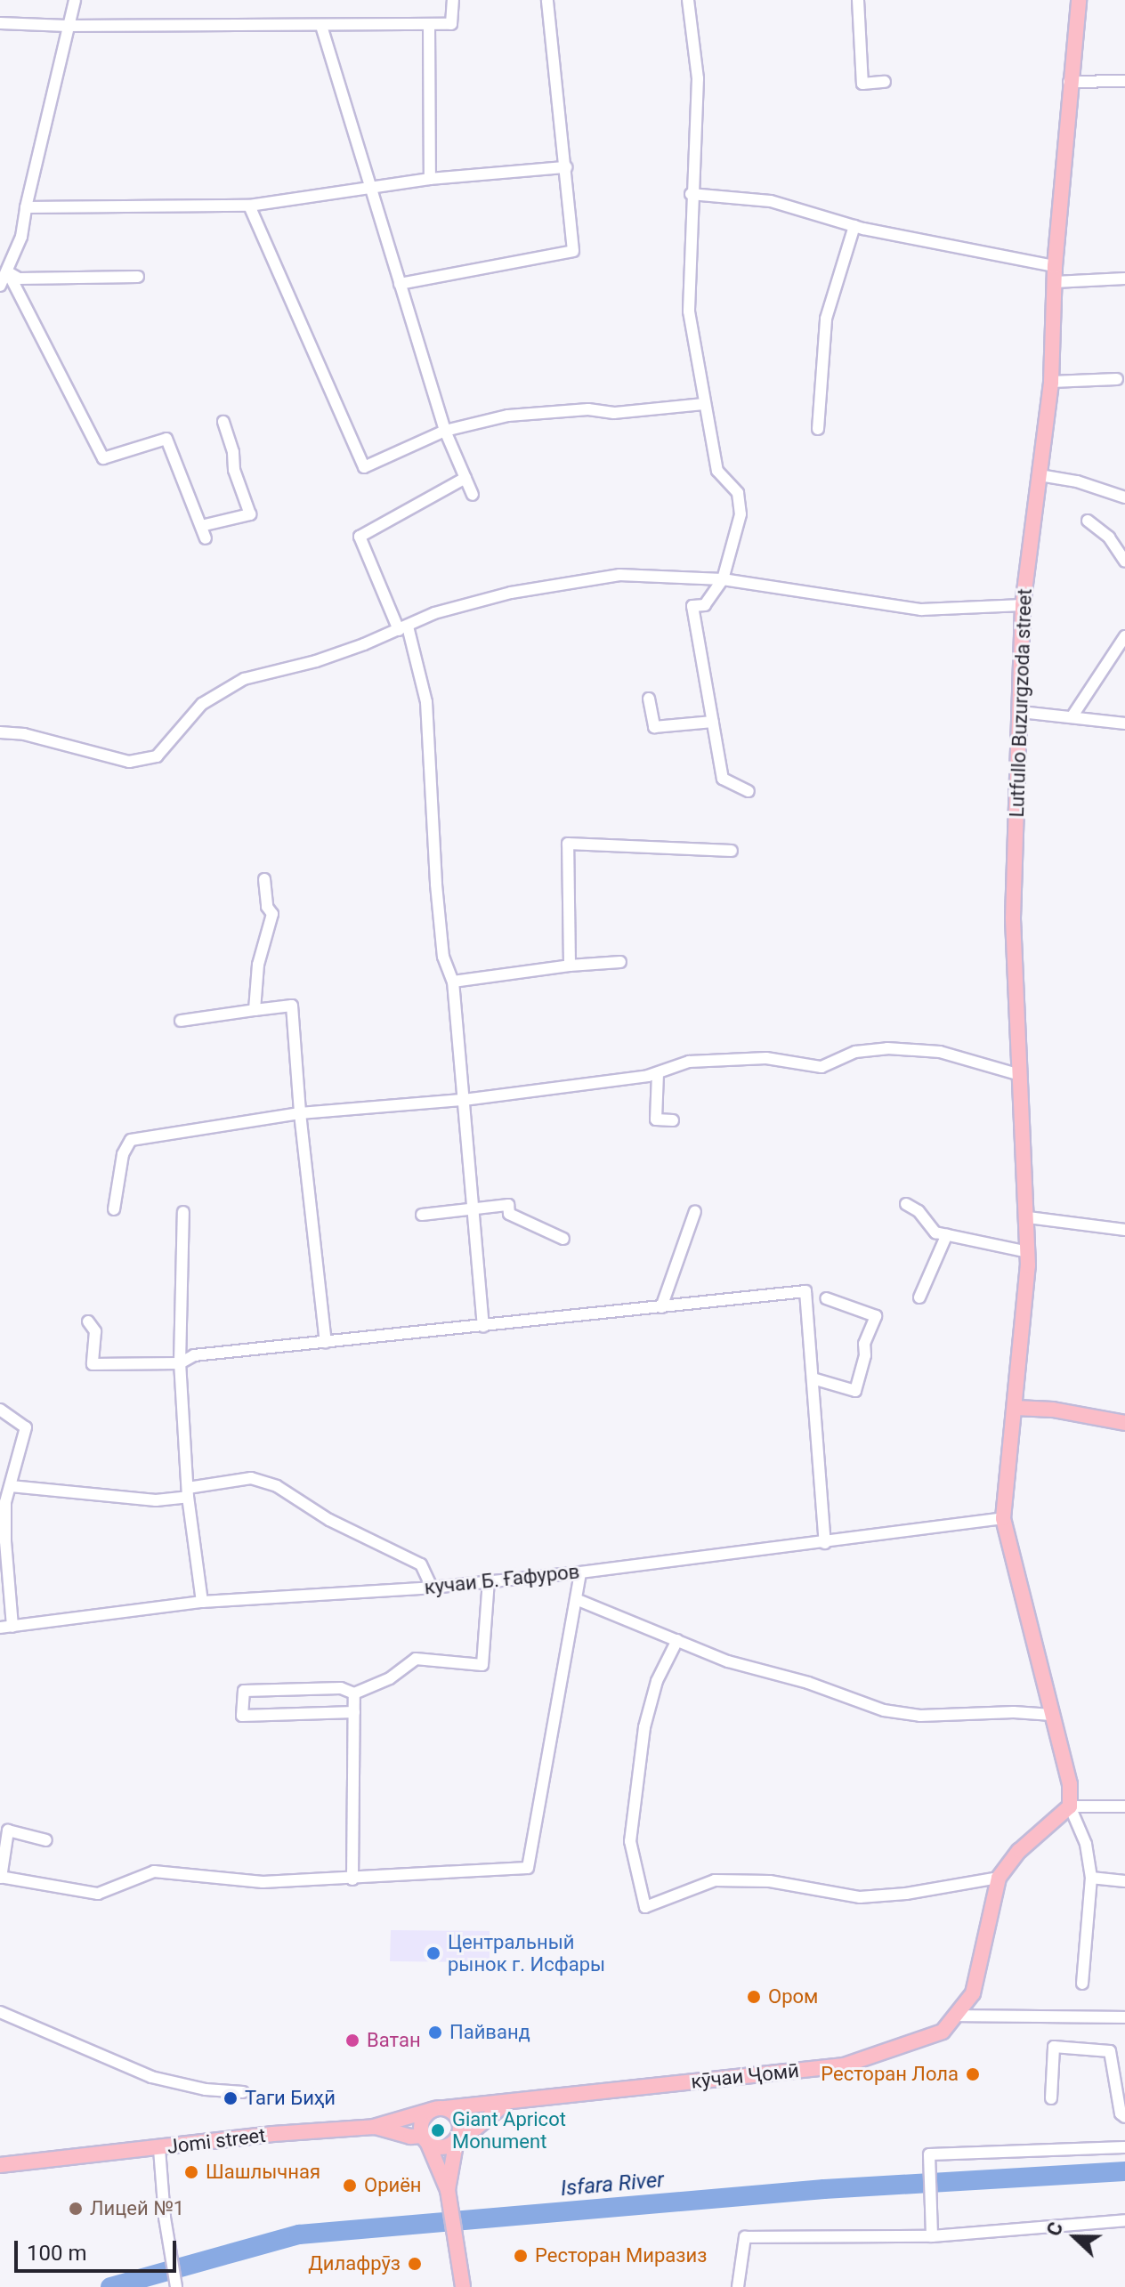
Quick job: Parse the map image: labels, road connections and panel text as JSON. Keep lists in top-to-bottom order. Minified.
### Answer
{"streets":{"main road":["Lutfullo Buzurgzoda street","кӯчаи Ҷомӣ","Jomi street"],"street":["кучаи Б. Ғафуров"]},"crossings":[["Lutfullo Buzurgzoda street","кучаи Б. Ғафуров"],["кӯчаи Ҷомӣ","Jomi street"]],"water":["Isfara River"],"places":["Центральный рынок г. Исфары","Ором","Пайванд","Ватан","Ресторан Лола","Таги Биҳӣ","Giant Apricot Monument","Шашлычная","Ориён","Лицей №1","Ресторан Миразиз","Дилафрӯз"],"scale_bar":"100 m","north":"left"}
